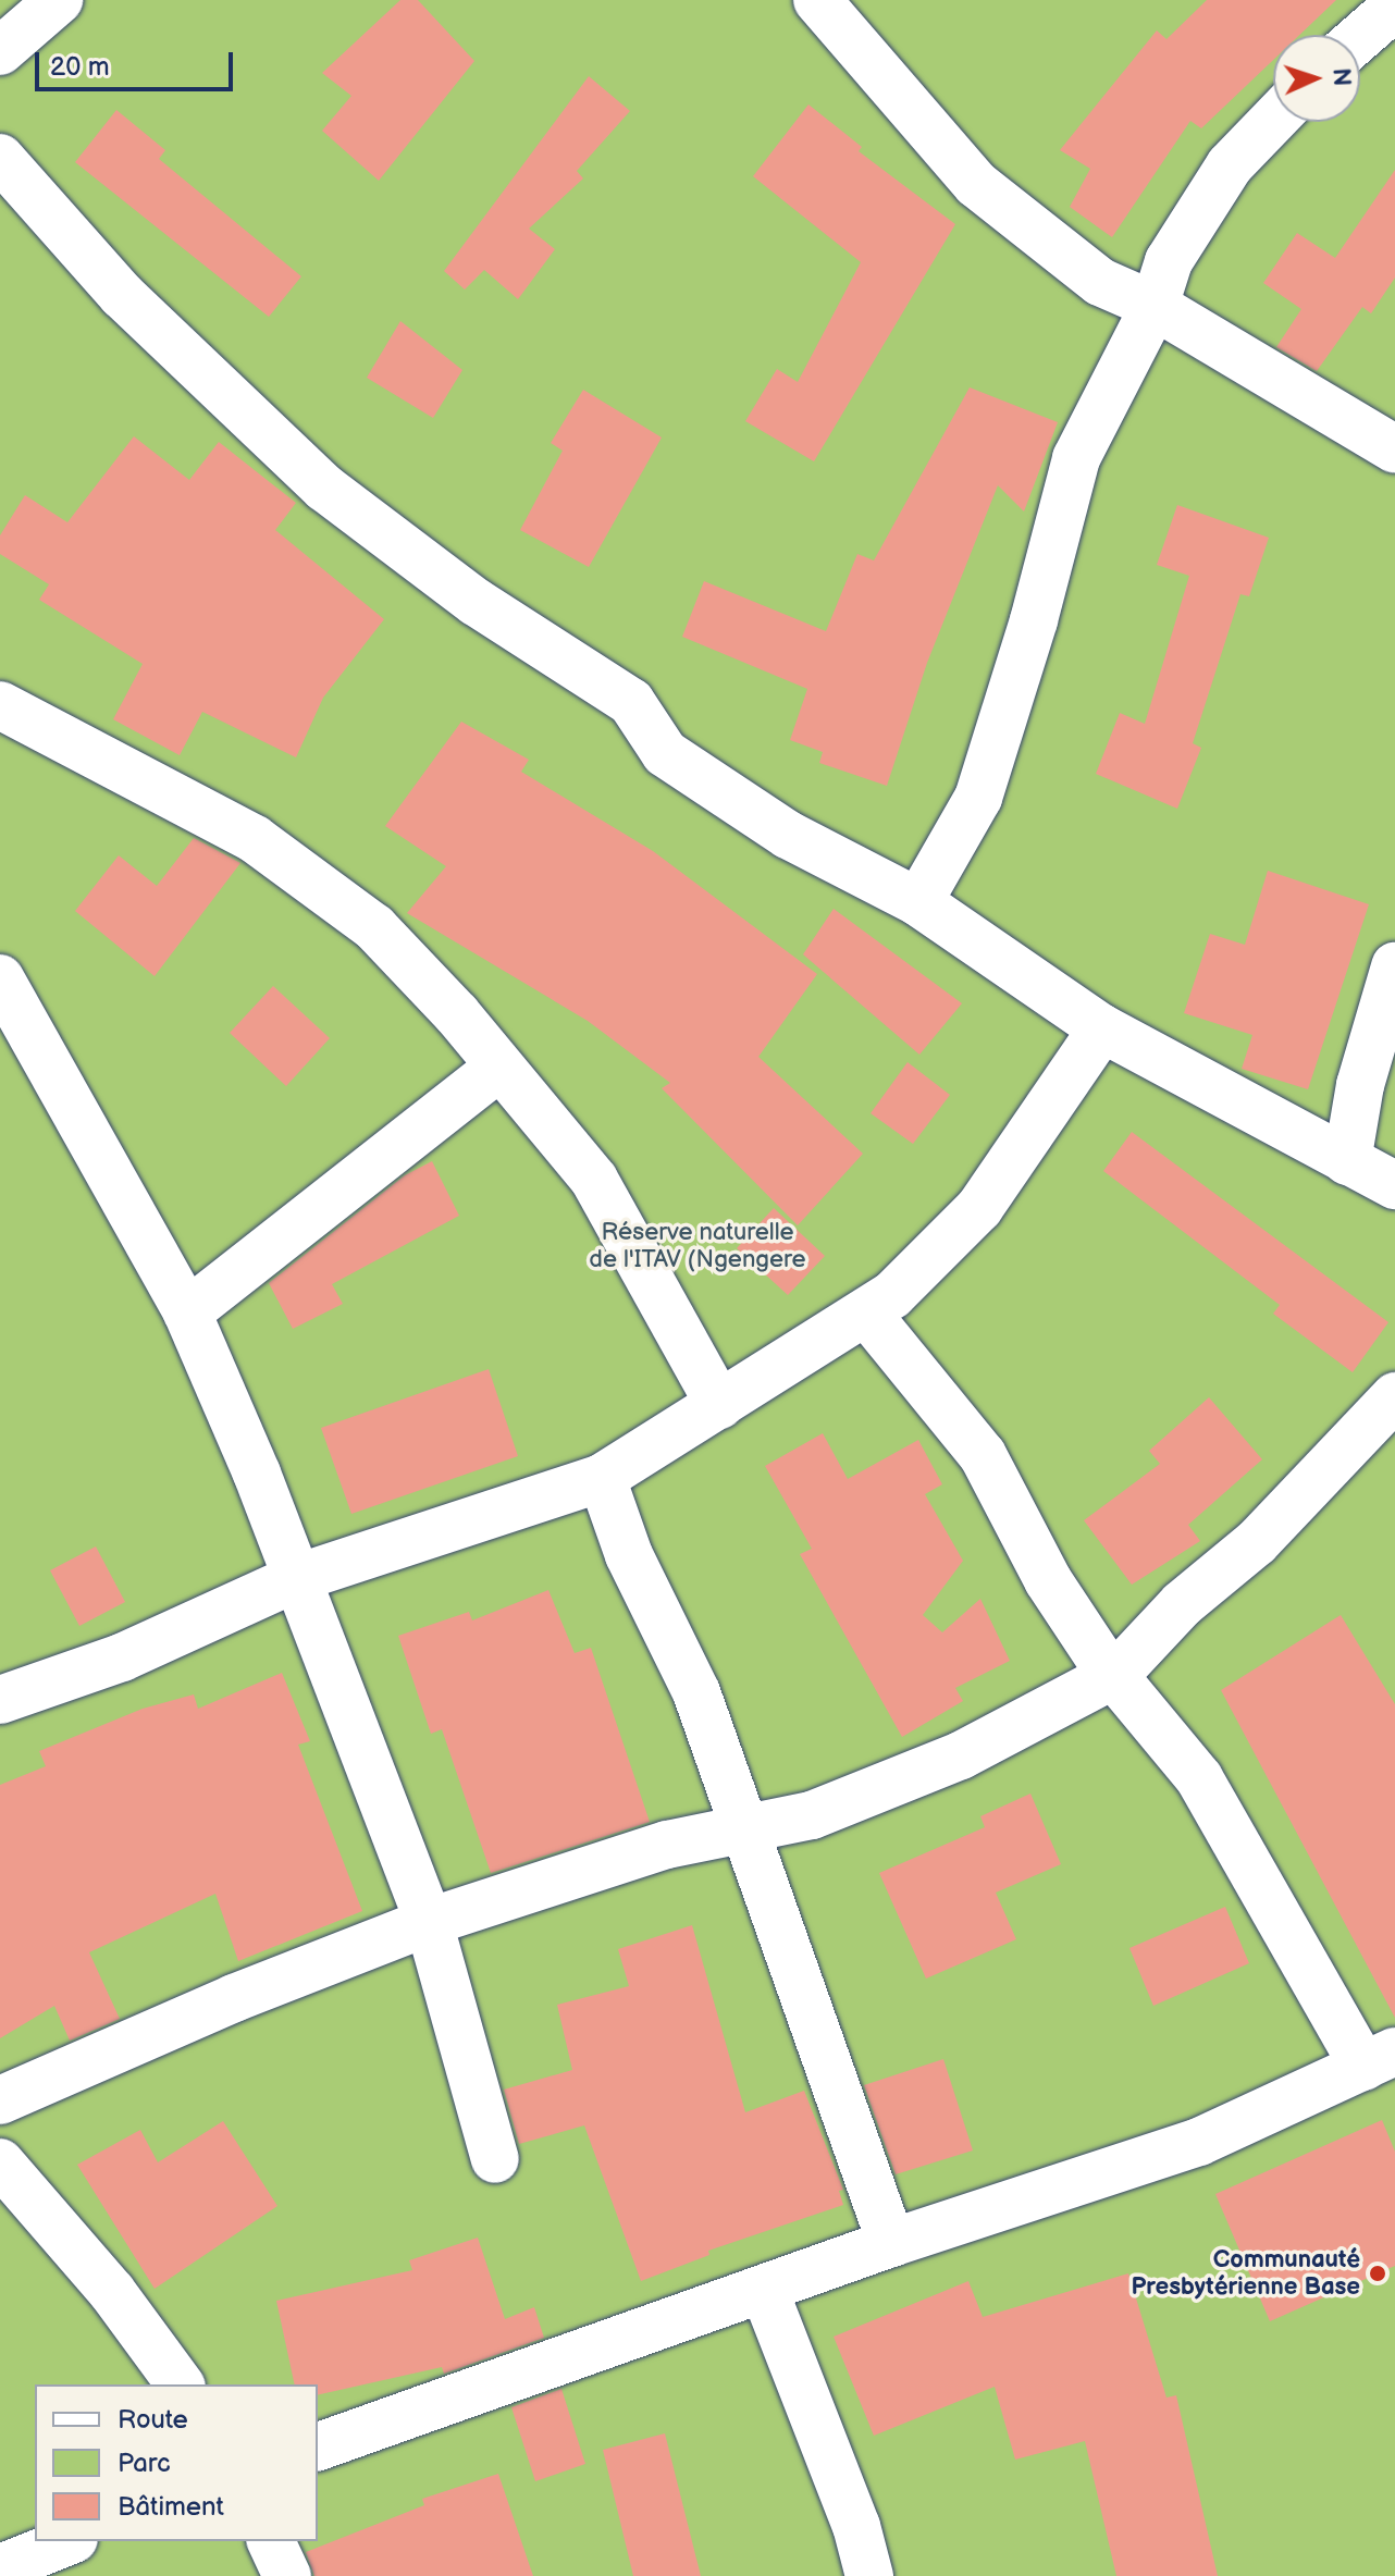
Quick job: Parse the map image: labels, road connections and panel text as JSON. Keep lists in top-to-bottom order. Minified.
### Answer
{"parks":["Réserve naturelle de l'ITAV (Ngengere"],"places":["Communauté Presbytérienne Base"],"legend":["Route","Parc","Bâtiment"],"scale_bar":"20 m","north":"right"}
